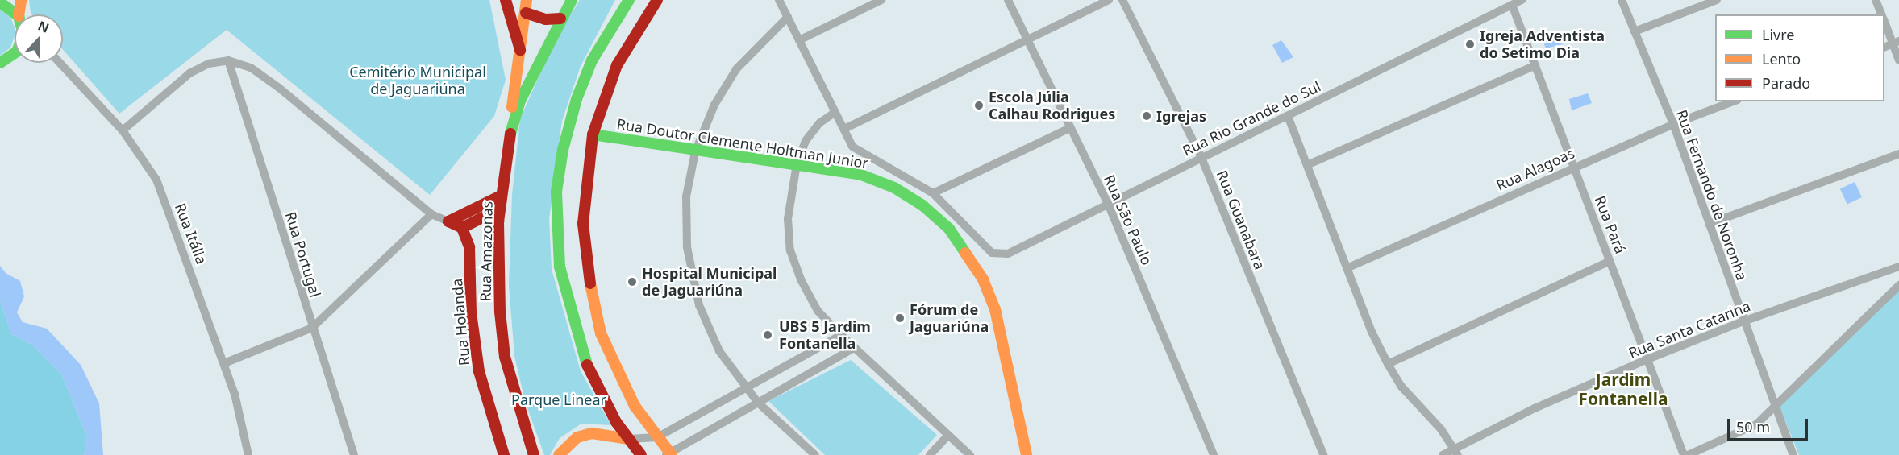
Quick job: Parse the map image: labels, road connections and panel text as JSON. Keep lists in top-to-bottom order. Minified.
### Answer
{"streets":{"street":["Rua Rio Grande do Sul","Rua Doutor Clemente Holtman Junior","Rua Alagoas","Rua Fernando de Noronha","Rua São Paulo","Rua Guanabara","Rua Pará","Rua Itália","Rua Amazonas","Rua Portugal","Rua Holanda","Rua Santa Catarina"]},"crossings":[["Rua Rio Grande do Sul","Rua São Paulo"],["Rua Rio Grande do Sul","Rua Guanabara"],["Rua Rio Grande do Sul","Rua Pará"],["Rua Alagoas","Rua Fernando de Noronha"],["Rua Alagoas","Rua Pará"],["Rua Fernando de Noronha","Rua Santa Catarina"],["Rua Pará","Rua Santa Catarina"]],"districts":["Jardim Fontanella"],"parks":["Cemitério Municipal de Jaguariúna","Parque Linear"],"places":["Igreja Adventista do Setimo Dia","Escola Júlia Calhau Rodrigues","Igrejas","Hospital Municipal de Jaguariúna","Fórum de Jaguariúna","UBS 5 Jardim Fontanella"],"legend":["Livre","Lento","Parado"],"scale_bar":"50 m","north":"top"}
